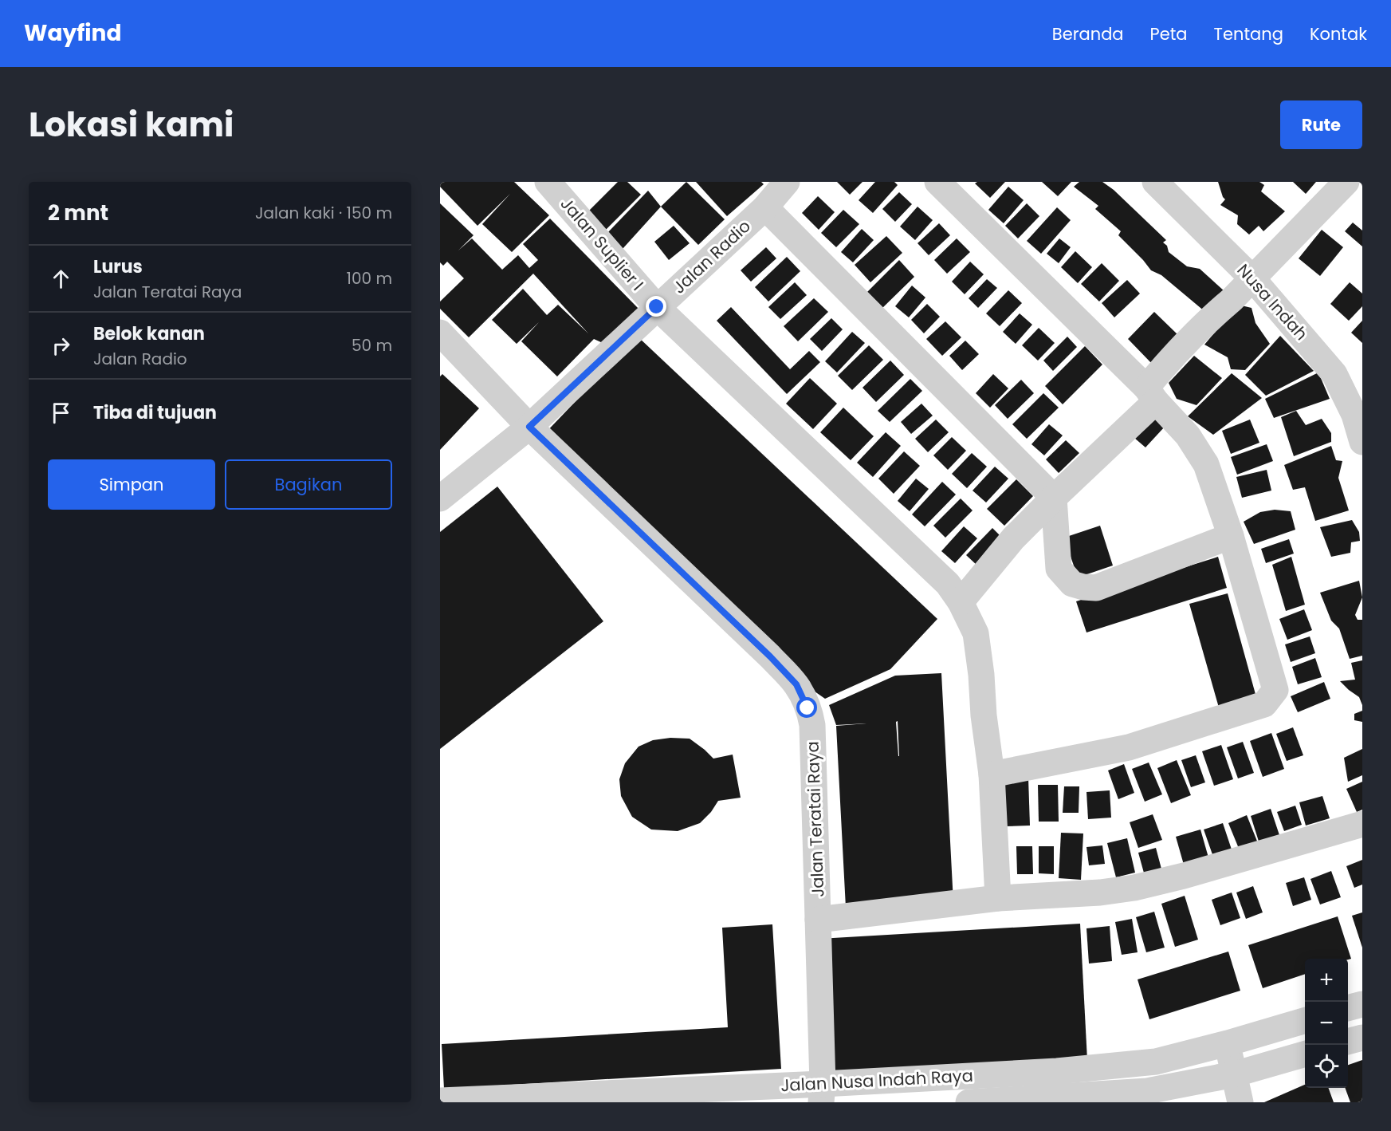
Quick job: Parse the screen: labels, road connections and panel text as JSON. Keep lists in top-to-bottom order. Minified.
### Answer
{"streets":{"street":["Jalan Suplier I","Jalan Radio","Nusa Indah","Jalan Teratai Raya","Jalan Nusa Indah Raya"]},"crossings":[["Jalan Suplier I","Jalan Radio"],["Jalan Radio","Jalan Teratai Raya"],["Jalan Teratai Raya","Jalan Nusa Indah Raya"]],"page":{"header":"Wayfind","nav":["Beranda","Peta","Tentang","Kontak"],"title":"Lokasi kami","buttons":["Rute",["Simpan","Bagikan"]],"heading":["2 mnt","Jalan kaki · 150 m"],"list":[["Lurus","Jalan Teratai Raya","100 m"],["Belok kanan","Jalan Radio","50 m"],"Tiba di tujuan"],"map_buttons":["+","−"]}}
